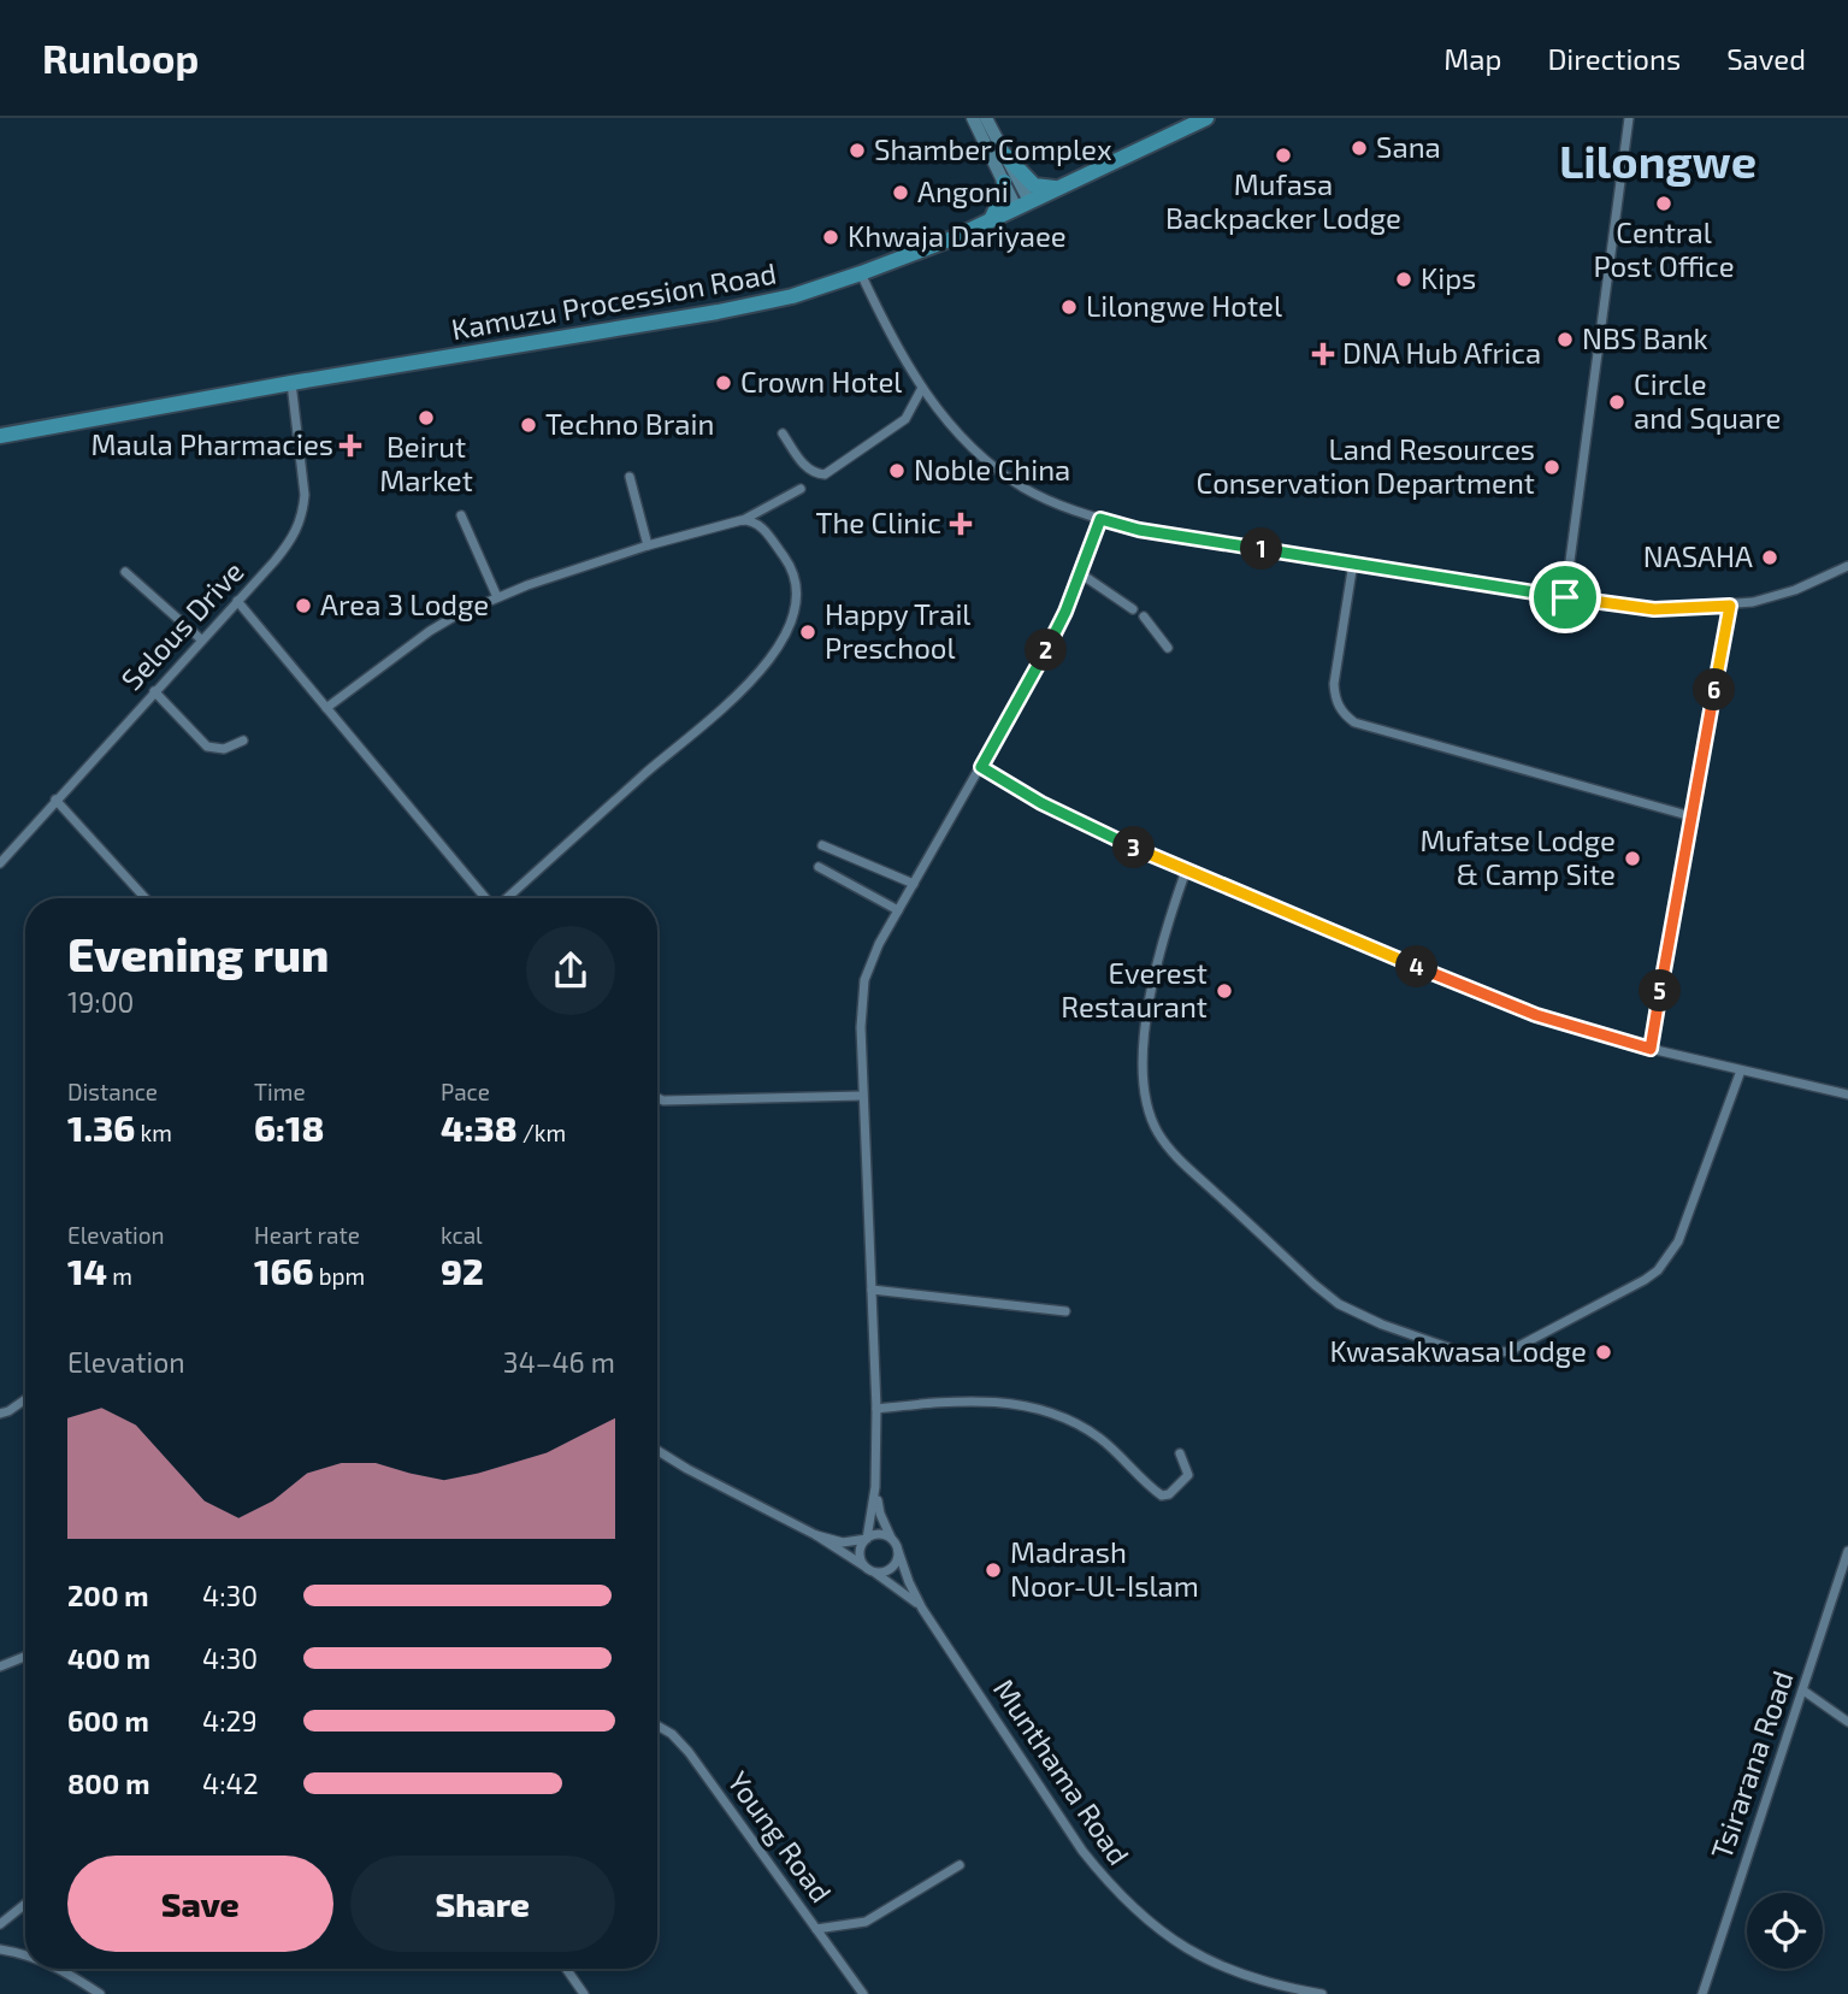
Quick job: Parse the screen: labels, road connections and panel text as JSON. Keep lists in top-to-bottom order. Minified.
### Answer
{"streets":{"highway":["Kamuzu Procession Road"],"street":["Selous Drive","Tsirarana Road","Munthama Road","Young Road"]},"crossings":[["Kamuzu Procession Road","Selous Drive"]],"districts":["Lilongwe"],"places":{"other":["Sana","Shamber Complex","Mufasa Backpacker Lodge","Angoni","Central Post Office","Khwaja Dariyaee","Kips","Lilongwe Hotel","NBS Bank","Crown Hotel","Circle and Square","Beirut Market","Techno Brain","Land Resources Conservation Department","Noble China","NASAHA","Area 3 Lodge","Happy Trail Preschool","Mufatse Lodge & Camp Site","Everest Restaurant","Kwasakwasa Lodge","Madrash Noor-Ul-Islam"],"health":["DNA Hub Africa","Maula Pharmacies","The Clinic"]},"page":{"header":"Runloop","nav":["Map","Directions","Saved"],"pins":["1","2","6","3","4","5"],"heading":["Evening run","19:00"],"stats":[["Distance","1.36 km"],["Time","6:18"],["Pace","4:38 /km"],["Elevation","14 m"],["Heart rate","166 bpm"],["kcal","92"]],"chart":["Elevation","34–46 m"],"list":[{"name":"200 m","note":"4:30"},{"name":"400 m","note":"4:30"},{"name":"600 m","note":"4:29"},{"name":"800 m","note":"4:42"}],"buttons":["Save","Share"]}}
